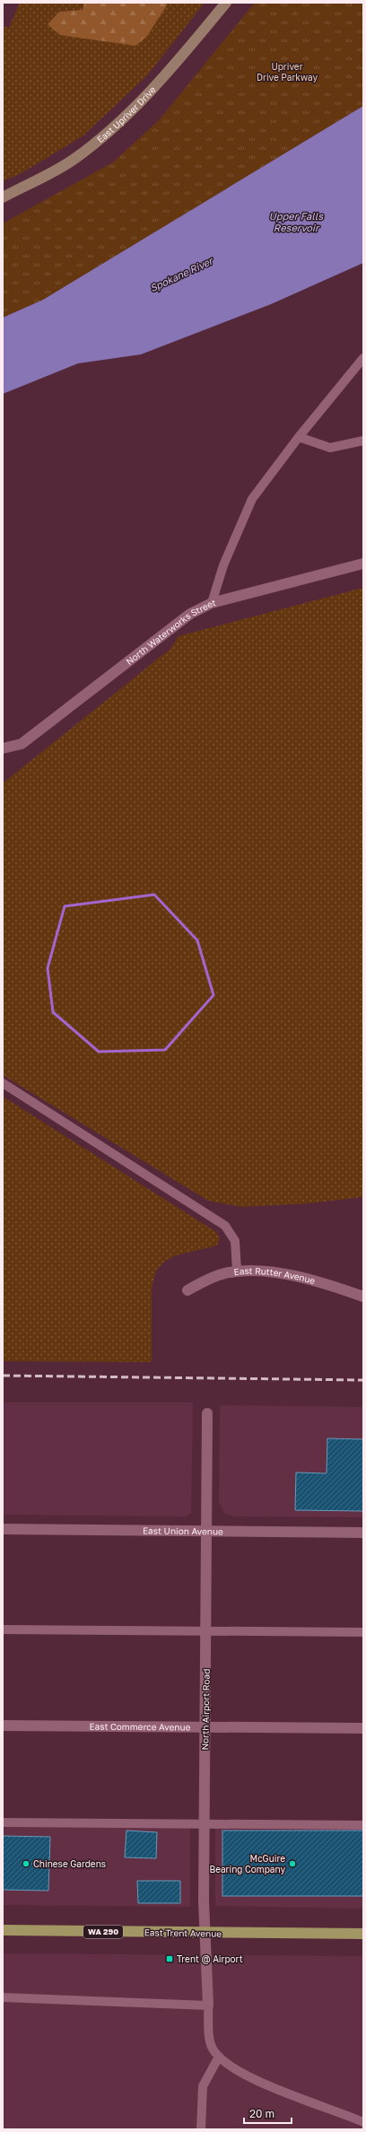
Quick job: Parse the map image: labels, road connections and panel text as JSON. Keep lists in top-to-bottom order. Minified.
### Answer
{"streets":{"main road":["WA 290","East Trent Avenue"],"street":["East Upriver Drive","North Waterworks Street","East Rutter Avenue","East Union Avenue","North Airport Road","East Commerce Avenue"]},"crossings":[["East Union Avenue","North Airport Road"],["North Airport Road","East Commerce Avenue"],["North Airport Road","East Trent Avenue"]],"water":["Upper Falls Reservoir","Spokane River"],"parks":["Upriver Drive Parkway"],"places":{"other":["Chinese Gardens","McGuire Bearing Company"],"transit":["Trent @ Airport"]},"scale_bar":"20 m"}
